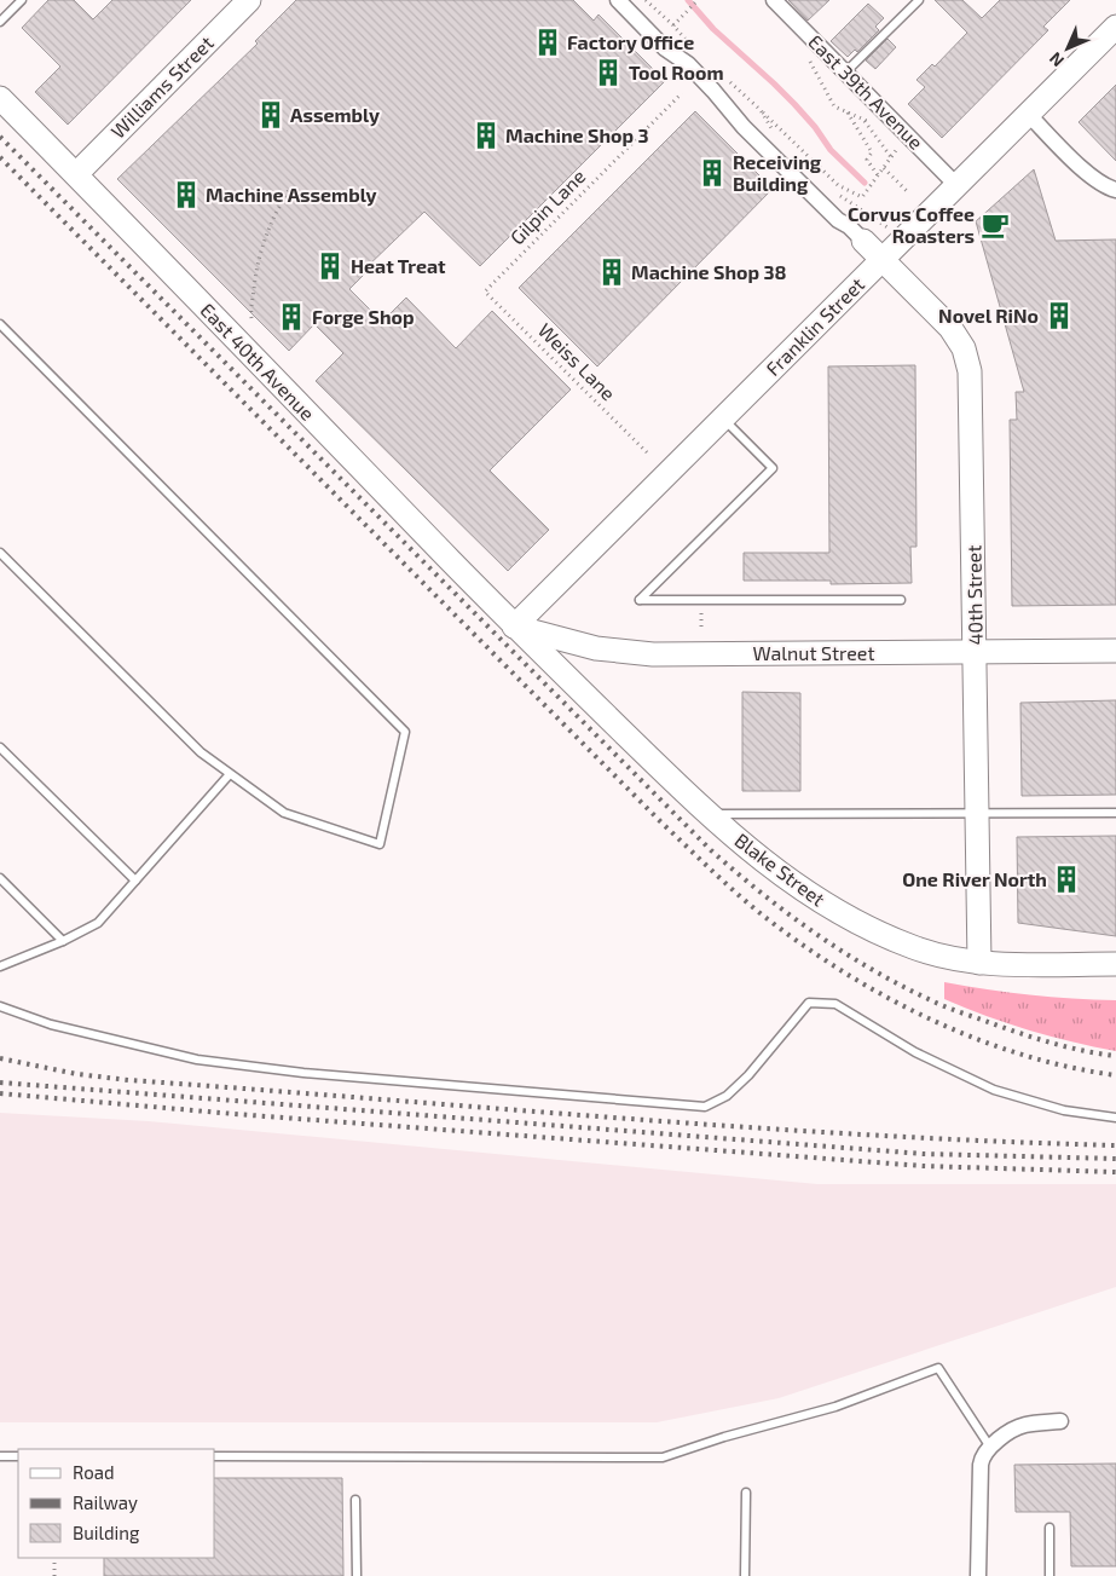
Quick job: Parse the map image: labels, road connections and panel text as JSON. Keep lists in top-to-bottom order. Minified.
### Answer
{"streets":{"street":["Williams Street","East 39th Avenue","Franklin Street","East 40th Avenue","40th Street","Walnut Street","Blake Street"],"path":["Gilpin Lane","Weiss Lane"]},"crossings":[["Williams Street","East 40th Avenue"],["East 39th Avenue","Franklin Street"],["Gilpin Lane","Weiss Lane"],["Franklin Street","East 40th Avenue"],["Franklin Street","40th Street"],["Franklin Street","Walnut Street"],["Franklin Street","Blake Street"],["East 40th Avenue","Walnut Street"],["East 40th Avenue","Blake Street"],["40th Street","Walnut Street"],["40th Street","Blake Street"],["Walnut Street","Blake Street"]],"places":{"building":["Factory Office","Tool Room","Assembly","Machine Shop 3","Receiving Building","Machine Assembly","Heat Treat","Machine Shop 38","Novel RiNo","Forge Shop","One River North"],"cafe":["Corvus Coffee Roasters"]},"legend":["Road","Railway","Building"],"north":"bottom left"}
